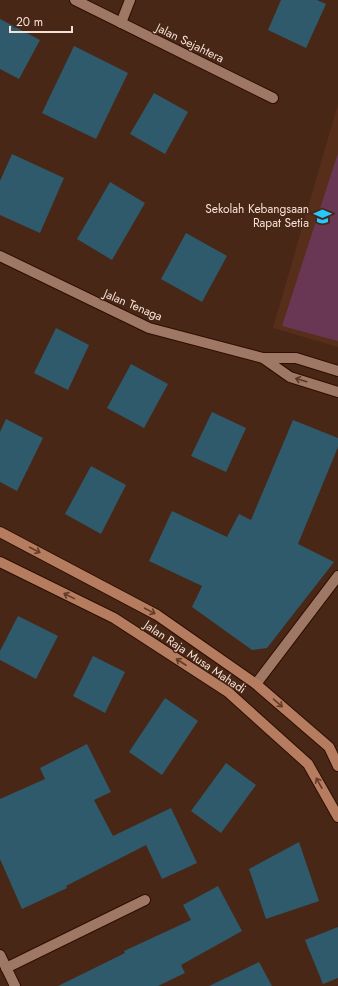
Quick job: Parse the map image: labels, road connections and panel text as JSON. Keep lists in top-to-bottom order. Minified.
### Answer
{"streets":{"main road":["Jalan Raja Musa Mahadi"],"street":["Jalan Sejahtera","Jalan Tenaga"]},"places":{"school or university":["Sekolah Kebangsaan Rapat Setia"]},"scale_bar":"20 m"}
